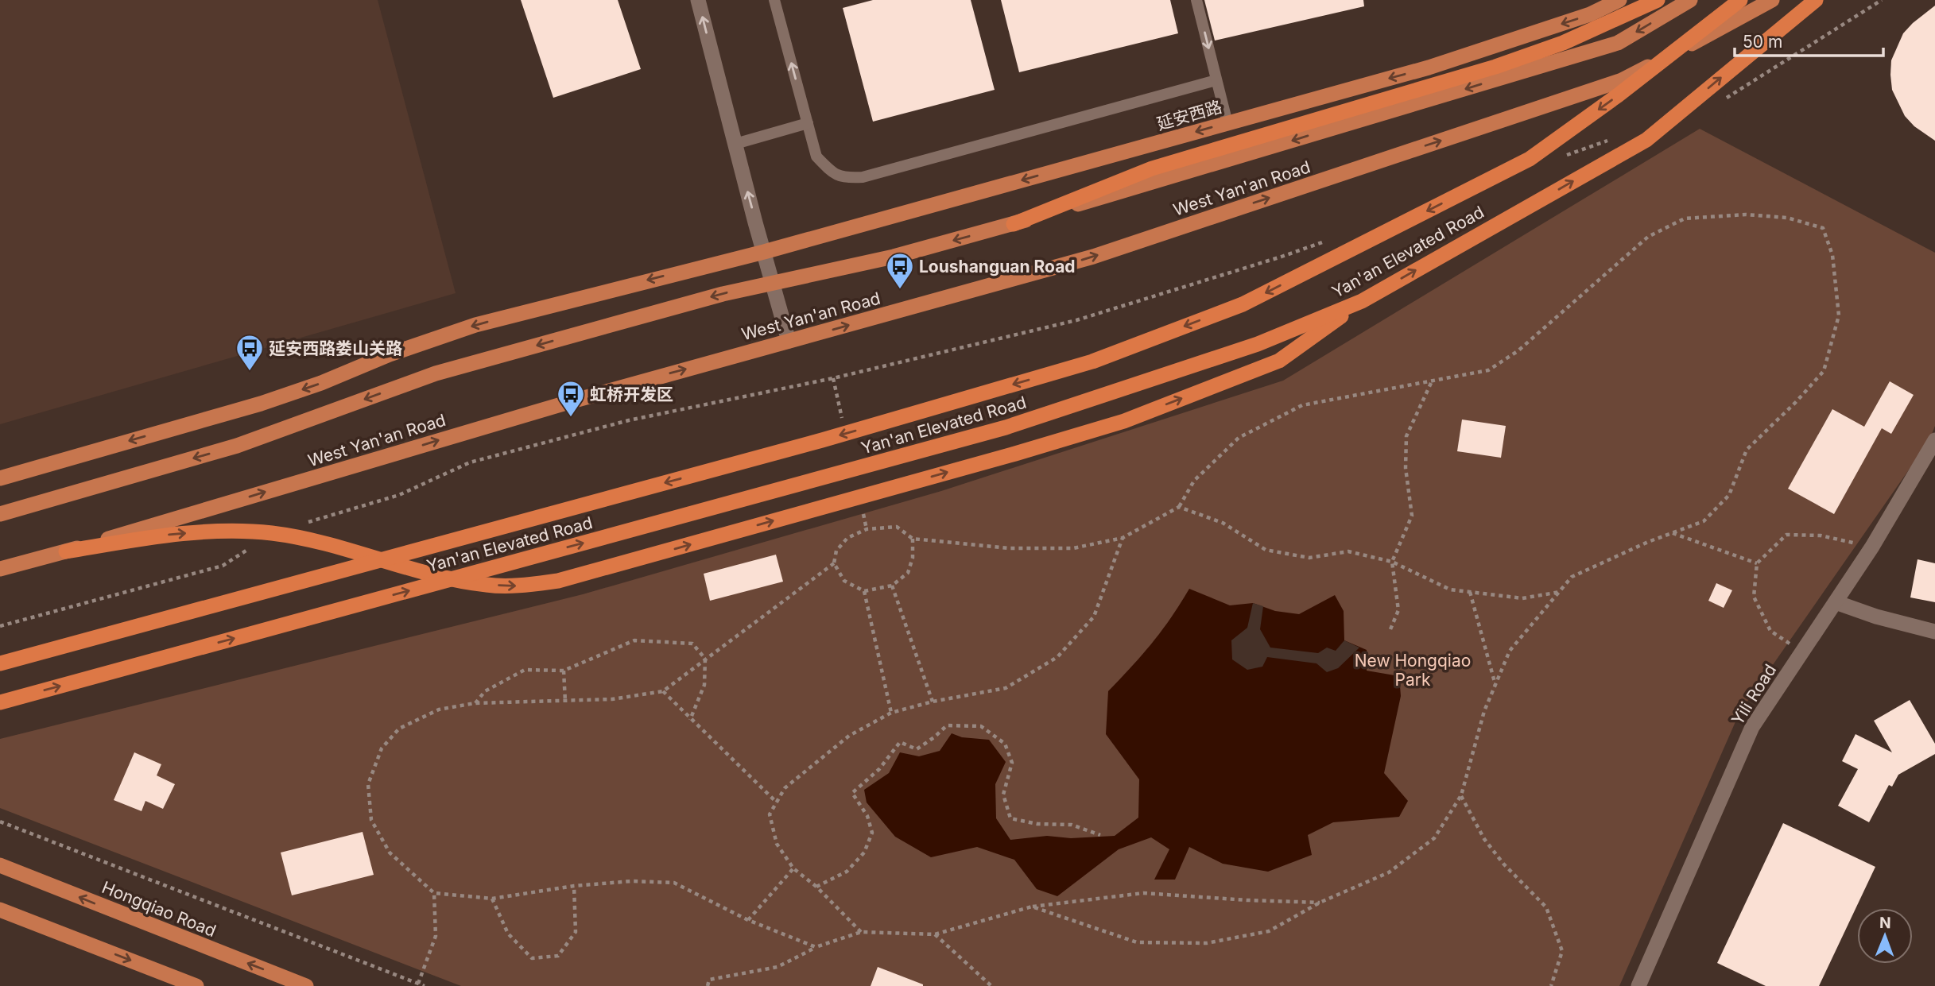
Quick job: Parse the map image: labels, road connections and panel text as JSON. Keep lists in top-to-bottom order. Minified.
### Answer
{"streets":{"highway":["Yan'an Elevated Road"],"main road":["延安西路","West Yan'an Road","Hongqiao Road"],"street":["Yili Road"]},"one_way":["延安西路"],"parks":["New Hongqiao Park"],"places":{"bus stop":["Loushanguan Road","延安西路娄山关路","虹桥开发区"]},"scale_bar":"50 m","north":"top"}
